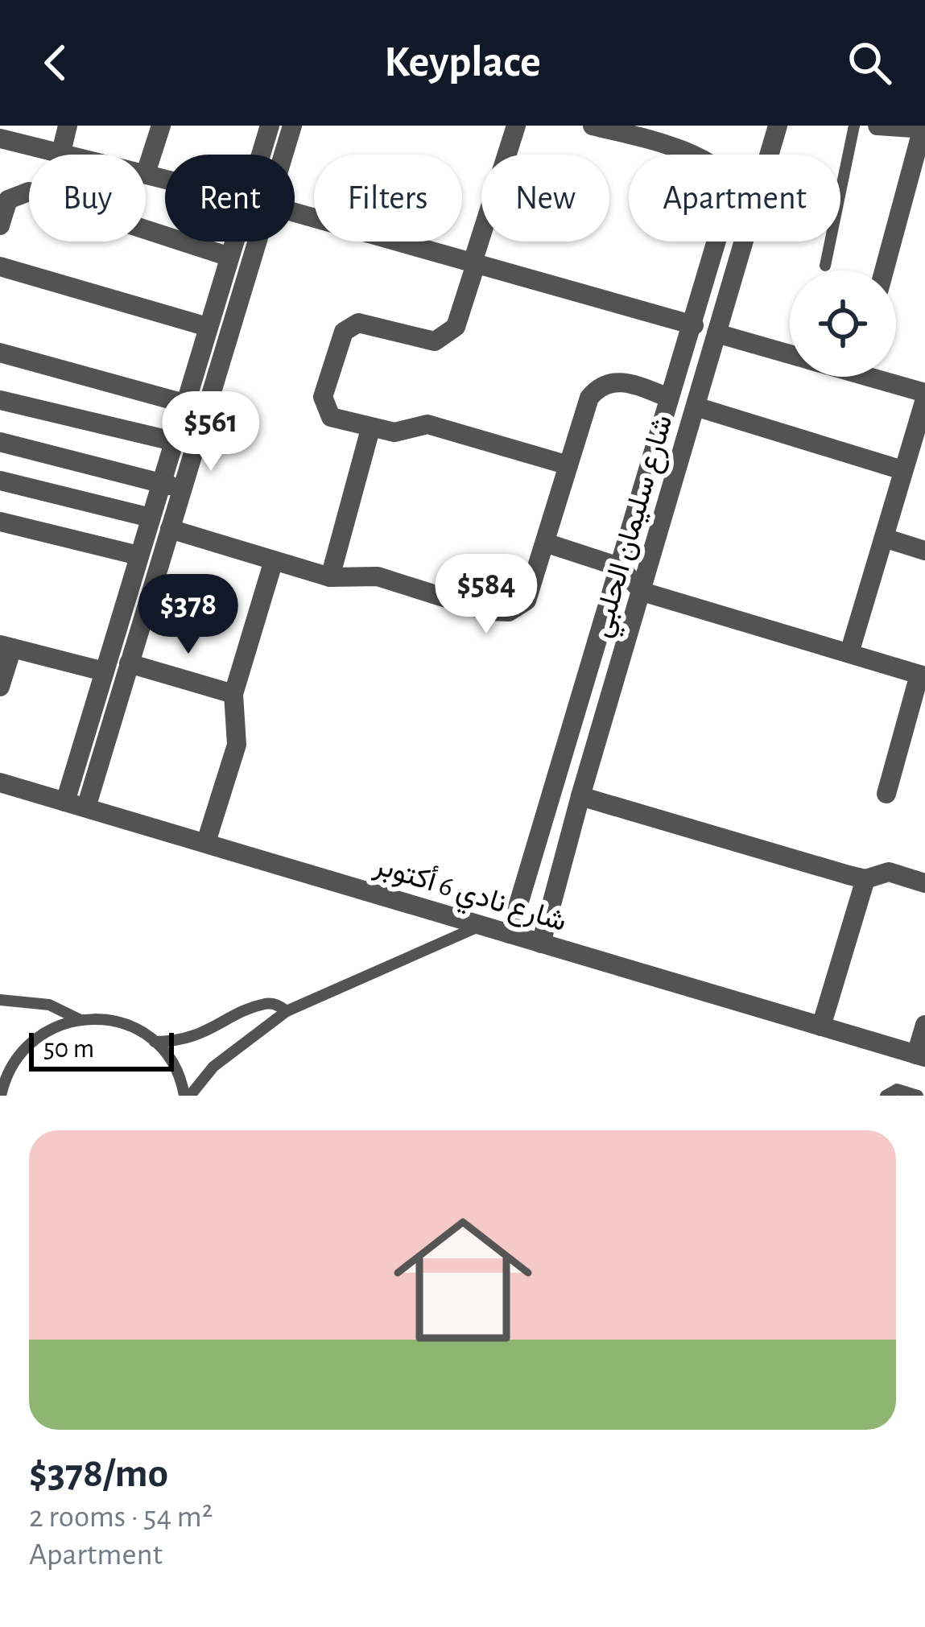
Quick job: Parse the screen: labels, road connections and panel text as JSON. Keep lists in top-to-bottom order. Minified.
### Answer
{"streets":{"street":["شارع سليمان الحلبي","شارع نادي 6 أكتوبر"]},"crossings":[["شارع سليمان الحلبي","شارع نادي 6 أكتوبر"]],"scale_bar":"50 m","page":{"header":"Keyplace","chip":["Buy","Rent","Filters","New","Apartment"],"price":["$561","$584","$378"],"scale":"50 m","list":[{"name":"$378/mo","note":"2 rooms · 54 m² · Apartment"}]}}
